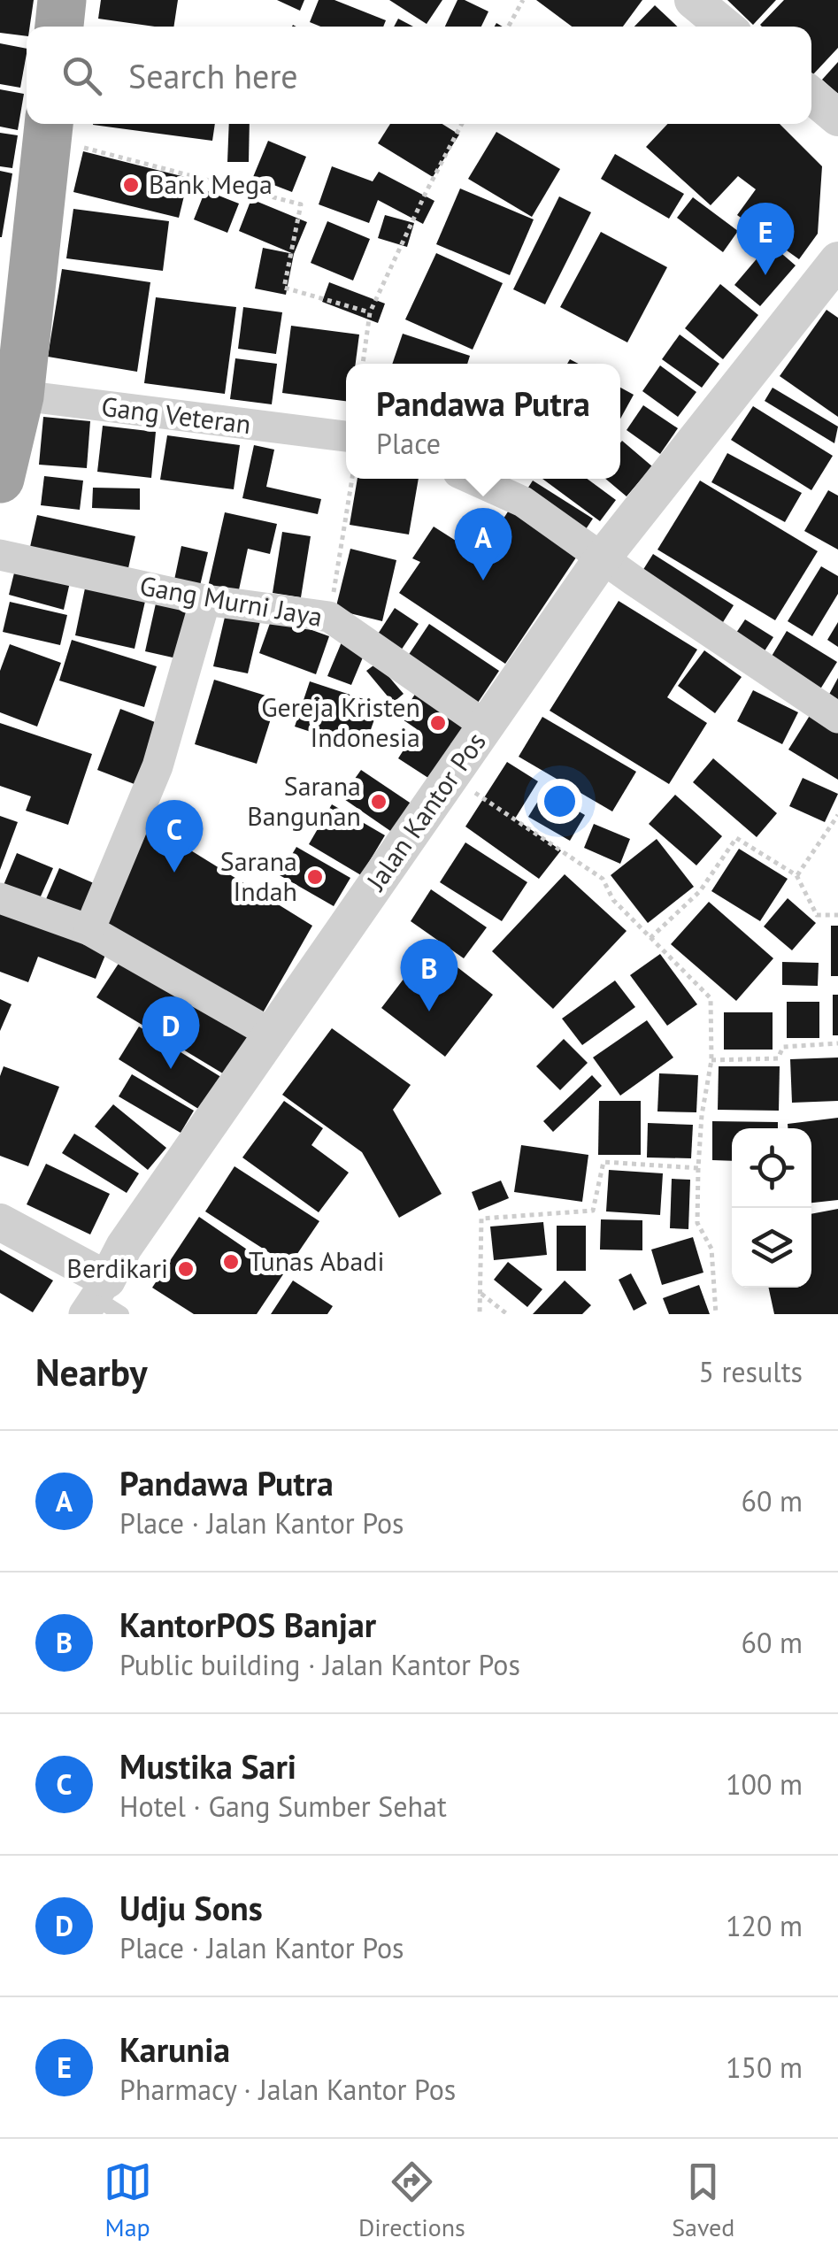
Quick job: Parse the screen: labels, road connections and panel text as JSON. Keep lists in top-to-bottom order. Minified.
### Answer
{"streets":{"street":["Gang Veteran","Gang Murni Jaya","Jalan Kantor Pos"]},"crossings":[["Gang Murni Jaya","Jalan Kantor Pos"]],"places":["Bank Mega","Gereja Kristen Indonesia","Sarana Bangunan","Sarana Indah","Tunas Abadi","Berdikari"],"page":{"search":"Search here","pins":["E","A","C","B","D"],"popup":["Pandawa Putra","Place"],"heading":["Nearby","5 results"],"list":[{"mark":"A","name":"Pandawa Putra","note":"Place · Jalan Kantor Pos","value":"60 m"},{"mark":"B","name":"KantorPOS Banjar","note":"Public building · Jalan Kantor Pos","value":"60 m"},{"mark":"C","name":"Mustika Sari","note":"Hotel · Gang Sumber Sehat","value":"100 m"},{"mark":"D","name":"Udju Sons","note":"Place · Jalan Kantor Pos","value":"120 m"},{"mark":"E","name":"Karunia","note":"Pharmacy · Jalan Kantor Pos","value":"150 m"}],"nav":["Map","Directions","Saved"]}}
